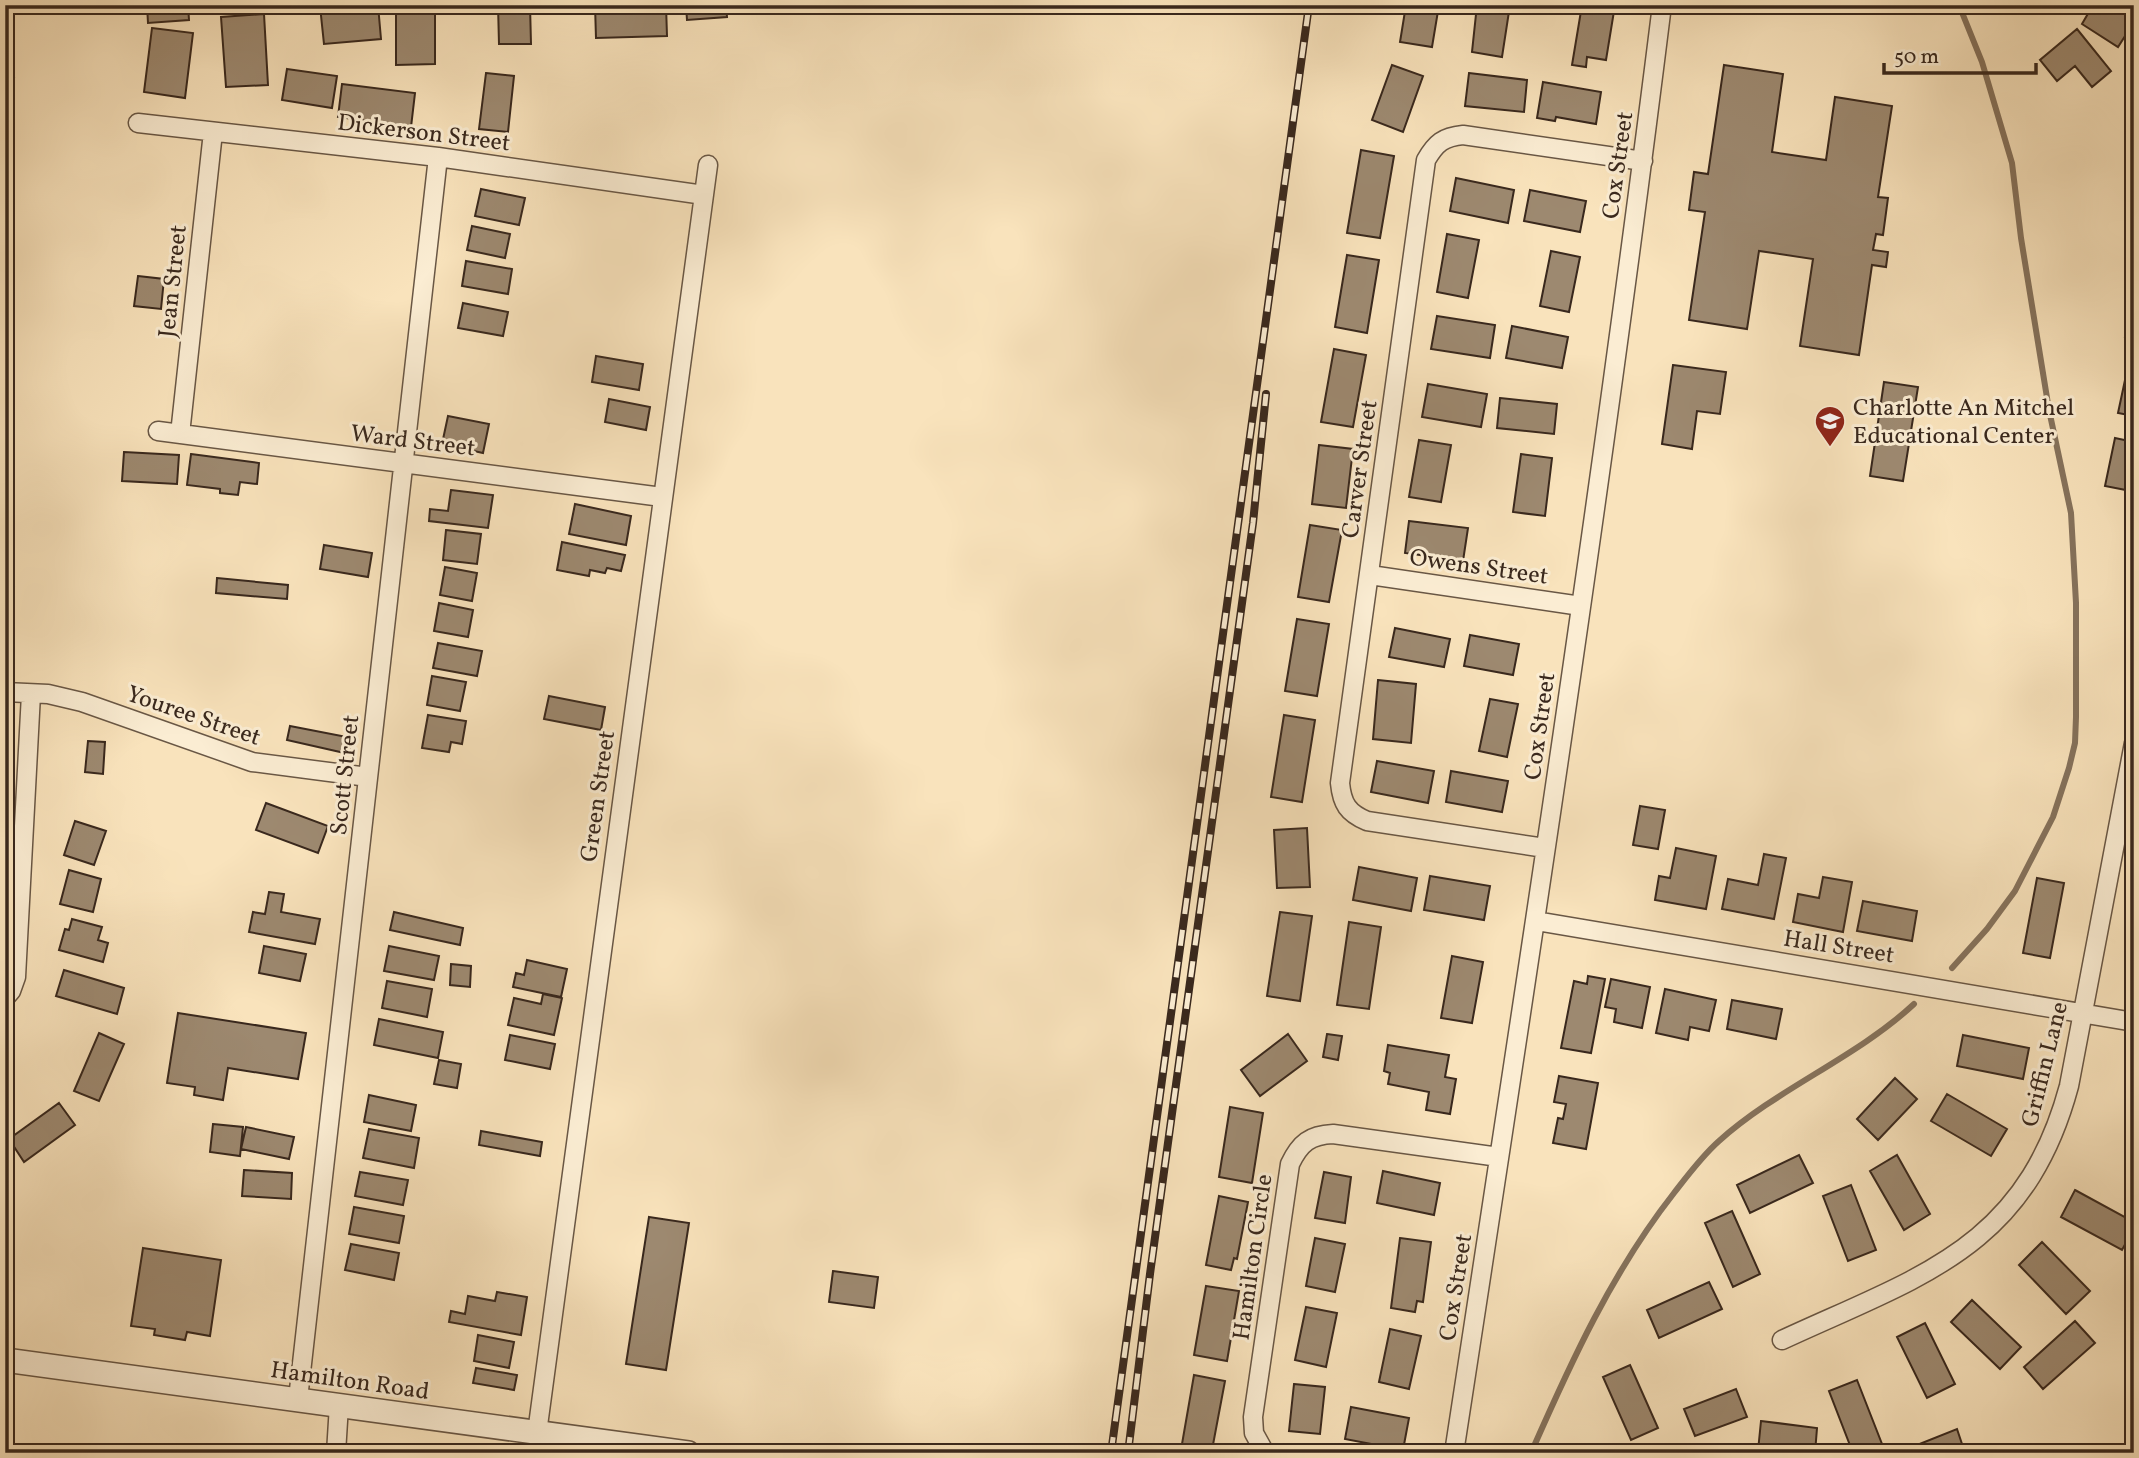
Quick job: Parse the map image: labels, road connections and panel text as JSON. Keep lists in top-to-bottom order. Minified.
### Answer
{"streets":{"street":["Dickerson Street","Cox Street","Jean Street","Ward Street","Carver Street","Owens Street","Youree Street","Scott Street","Green Street","Hall Street","Griffin Lane","Hamilton Circle","Hamilton Road"]},"crossings":[["Dickerson Street","Jean Street"],["Dickerson Street","Scott Street"],["Dickerson Street","Green Street"],["Cox Street","Carver Street"],["Cox Street","Owens Street"],["Cox Street","Hall Street"],["Cox Street","Hamilton Circle"],["Jean Street","Ward Street"],["Ward Street","Scott Street"],["Ward Street","Green Street"],["Carver Street","Owens Street"],["Youree Street","Scott Street"],["Scott Street","Hamilton Road"],["Green Street","Hamilton Road"],["Hall Street","Griffin Lane"]],"places":{"school or university":["Charlotte An Mitchel Educational Center"]},"scale_bar":"50 m"}
